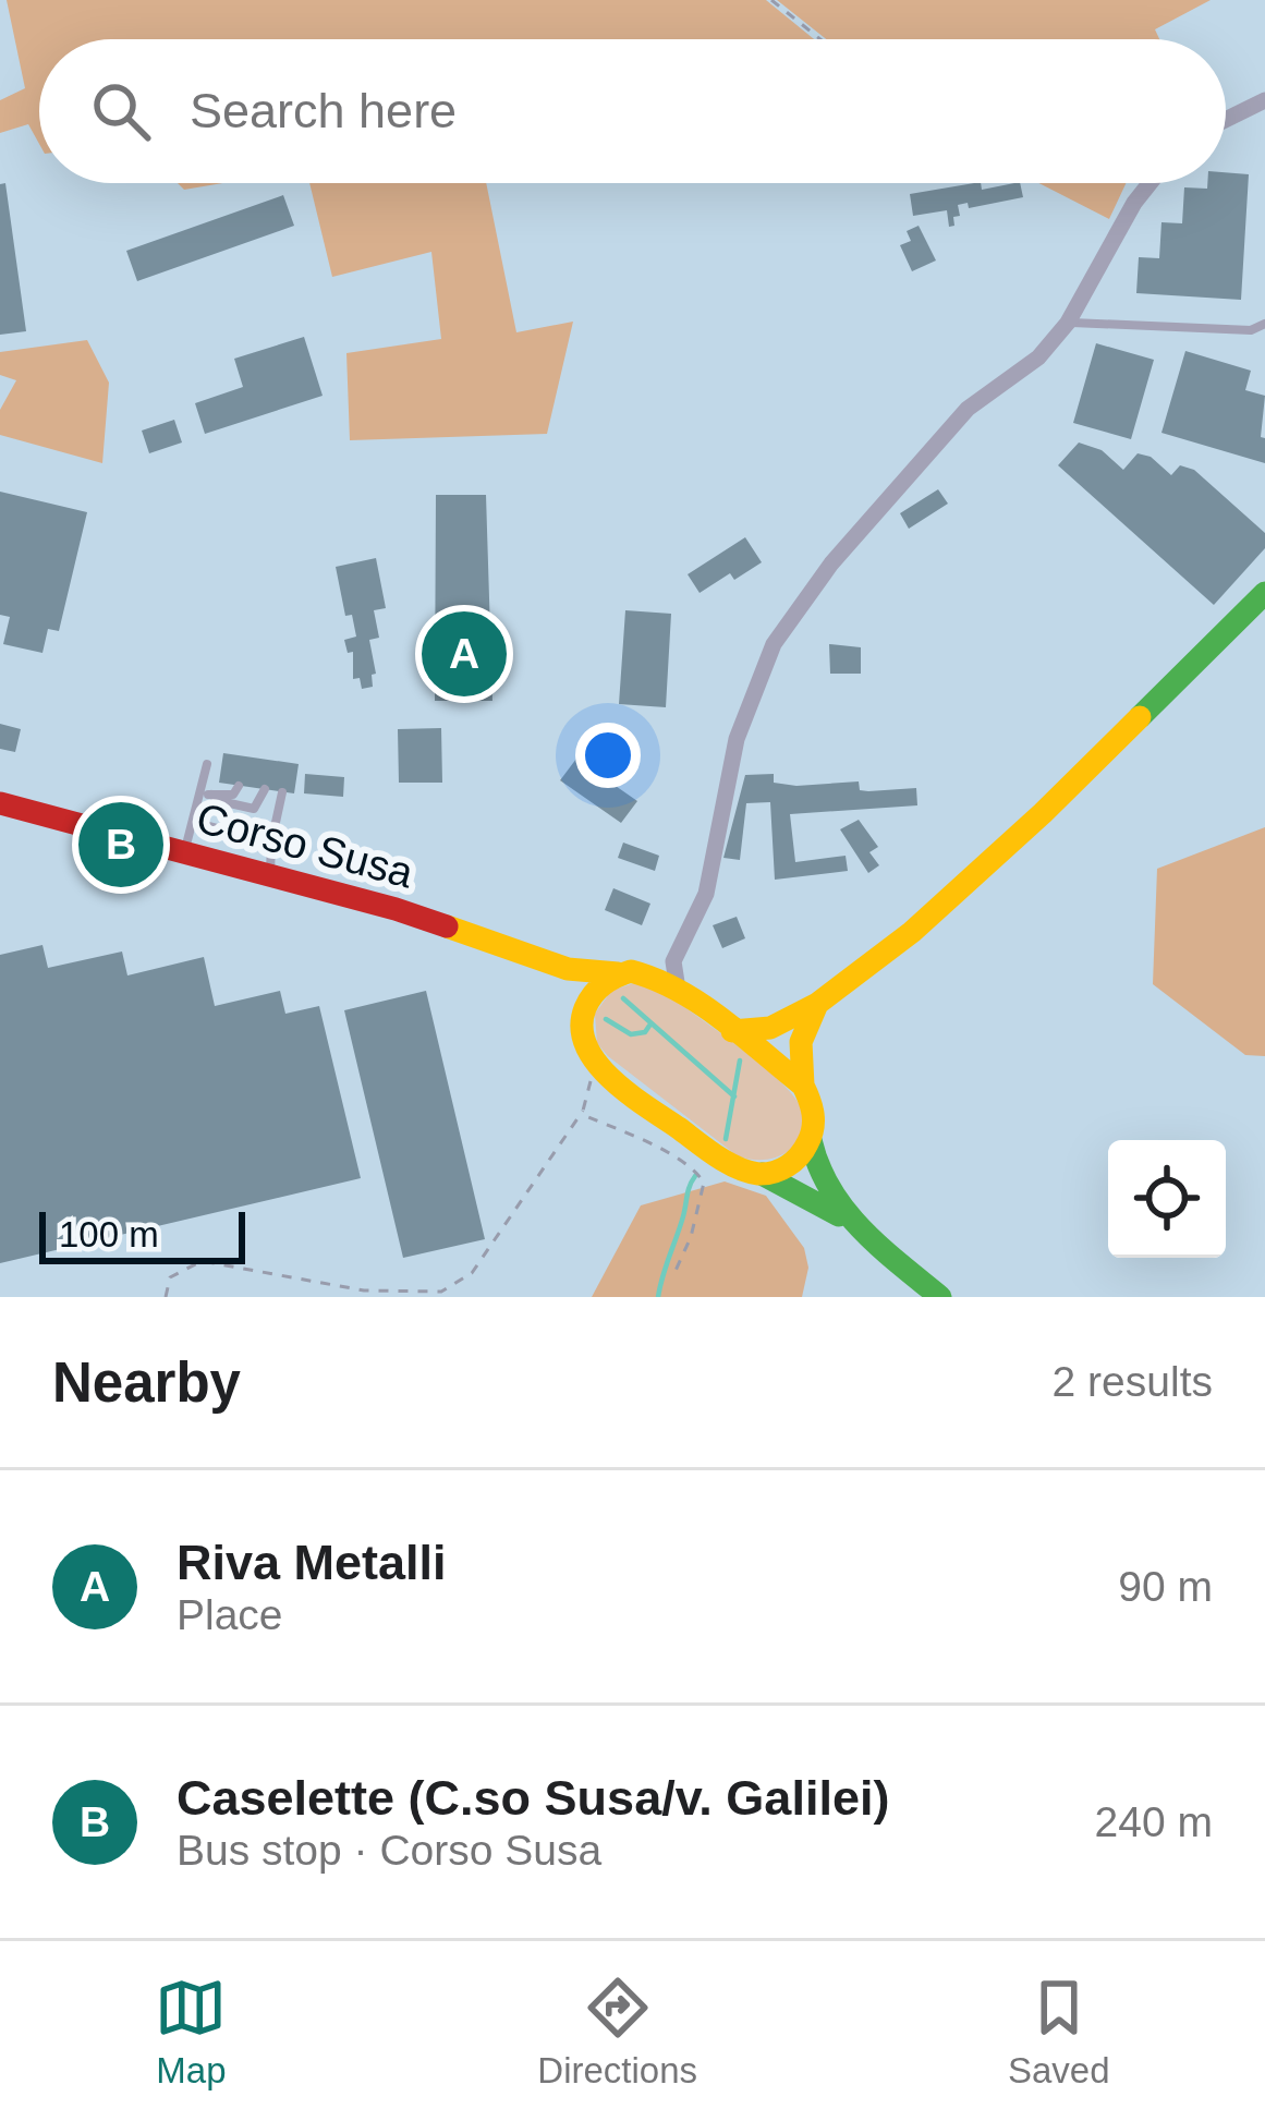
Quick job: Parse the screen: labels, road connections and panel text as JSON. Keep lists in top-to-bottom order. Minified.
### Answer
{"streets":{"main road":["Corso Susa"]},"scale_bar":"100 m","page":{"search":"Search here","pins":["A","B"],"scale":"100 m","heading":["Nearby","2 results"],"list":[{"mark":"A","name":"Riva Metalli","note":"Place","value":"90 m"},{"mark":"B","name":"Caselette (C.so Susa/v. Galilei)","note":"Bus stop · Corso Susa","value":"240 m"}],"nav":["Map","Directions","Saved"]}}
